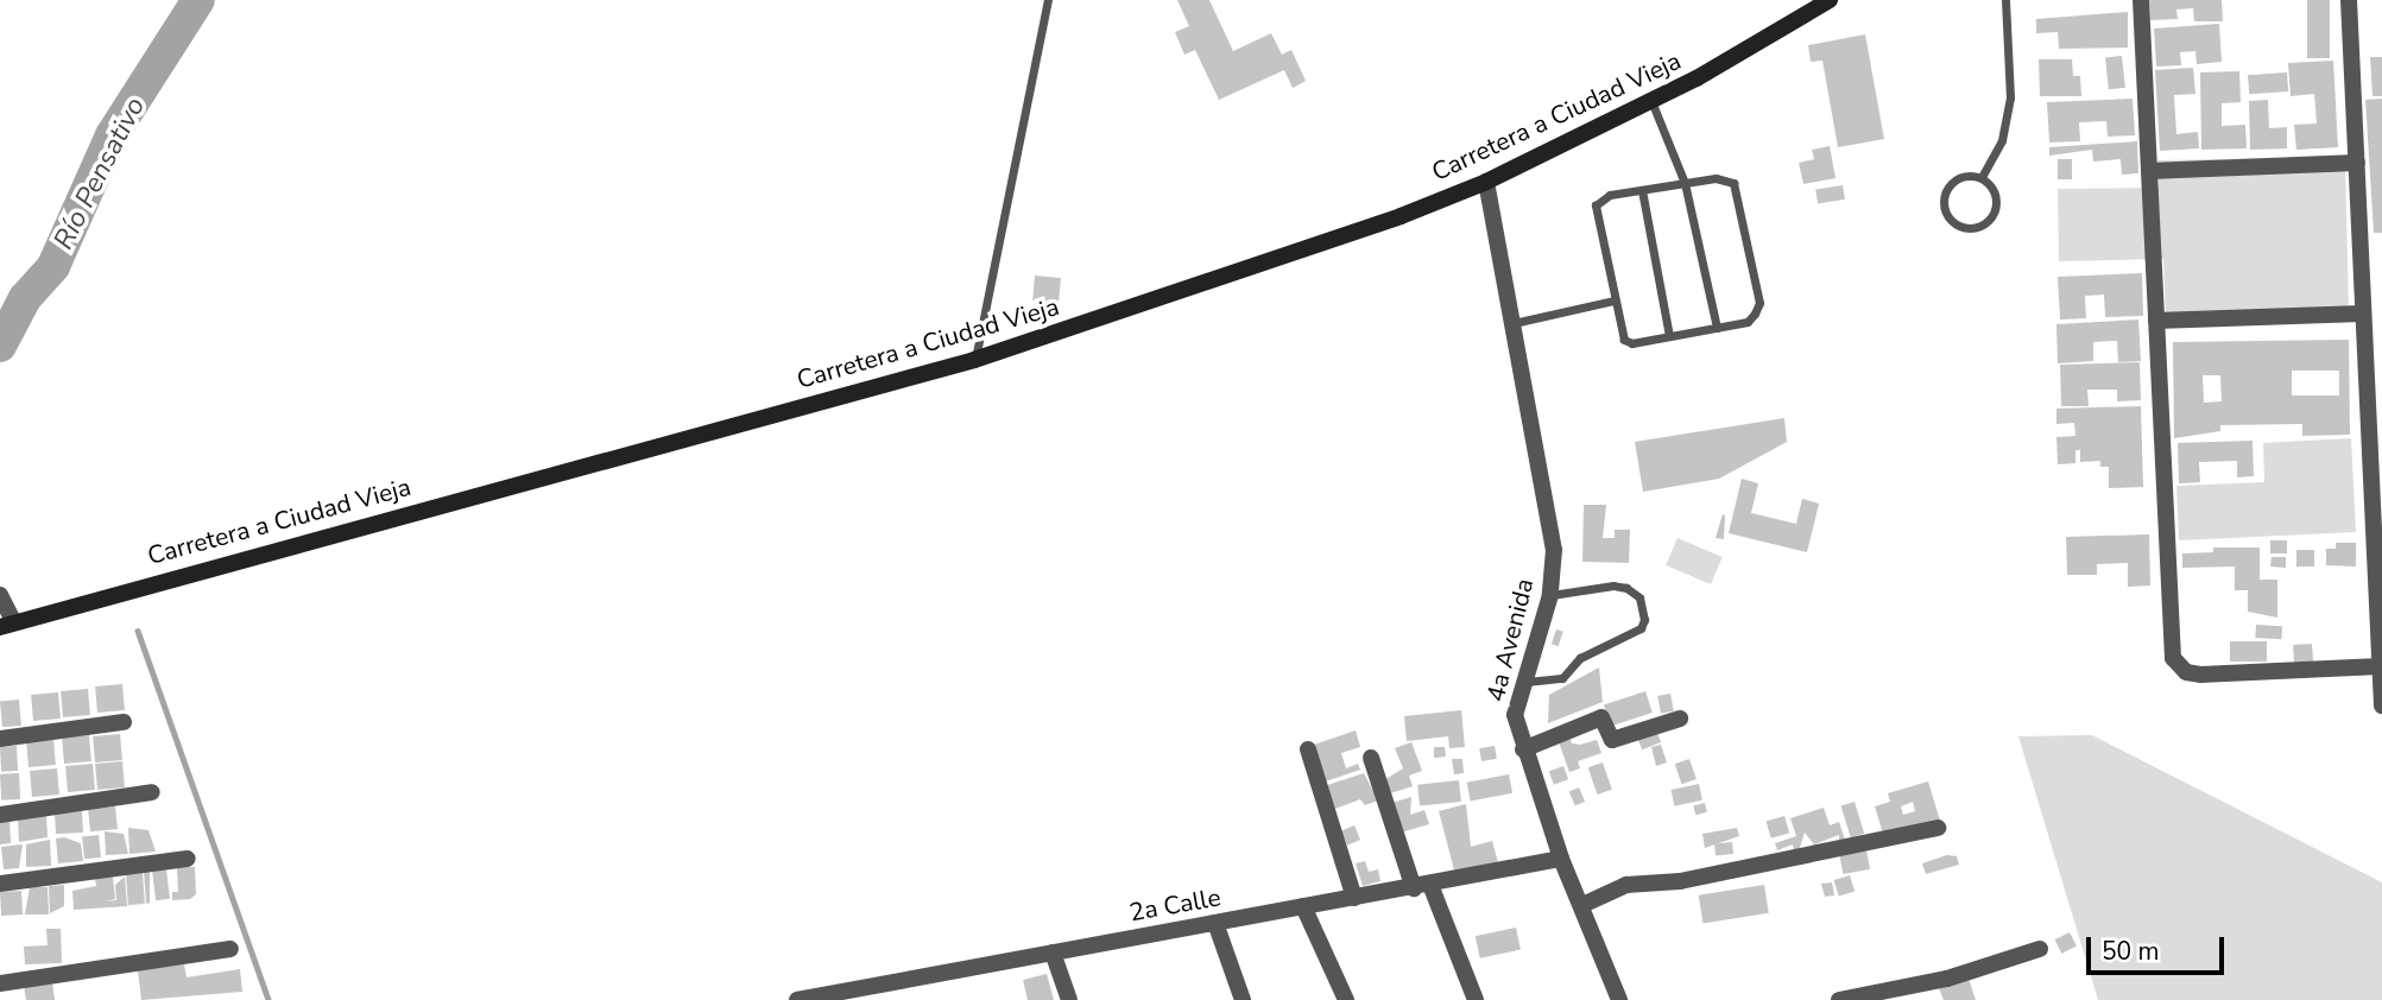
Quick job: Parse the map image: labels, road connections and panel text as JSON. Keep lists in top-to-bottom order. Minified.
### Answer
{"streets":{"main road":["Carretera a Ciudad Vieja"],"street":["4a Avenida","2a Calle"]},"crossings":[["Carretera a Ciudad Vieja","4a Avenida"],["4a Avenida","2a Calle"]],"water":["Río Pensativo"],"scale_bar":"50 m"}
